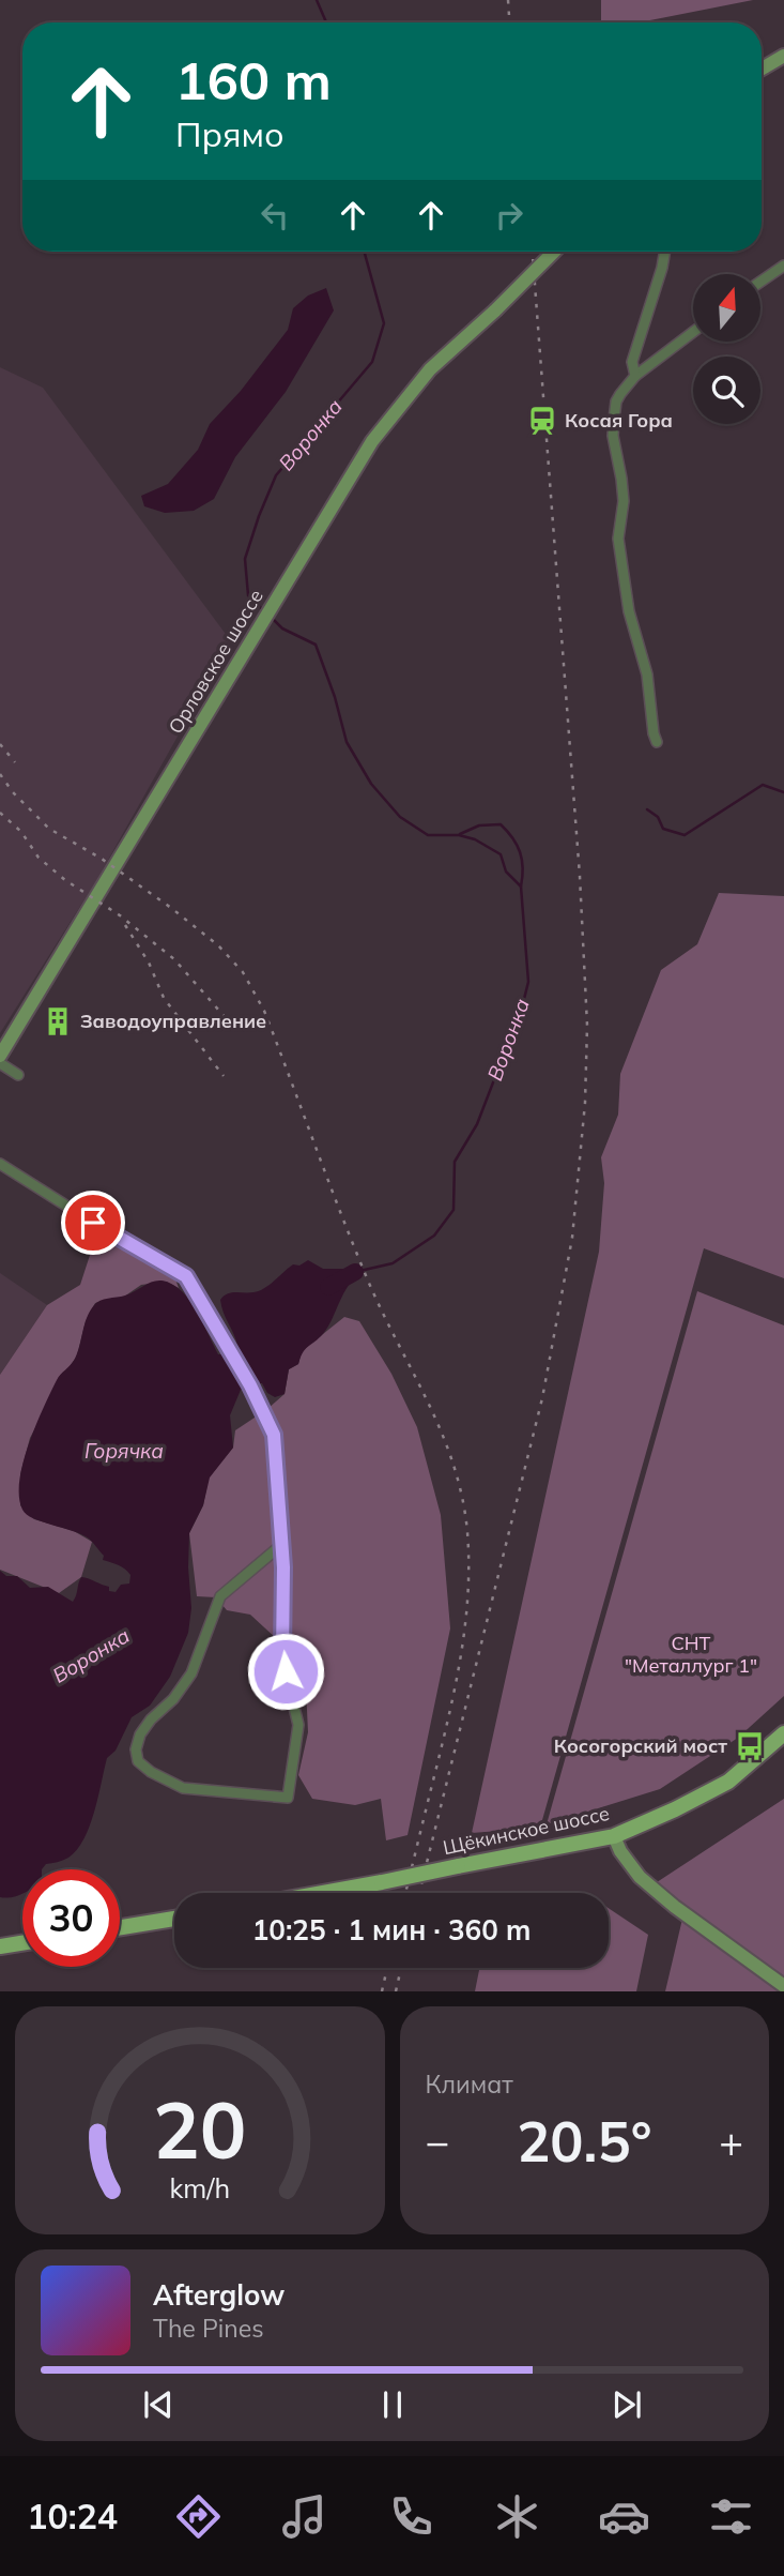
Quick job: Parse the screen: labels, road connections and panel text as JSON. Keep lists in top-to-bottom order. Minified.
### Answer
{"streets":{"main road":["Орловское шоссе","Щёкинское шоссе"]},"water":["Воронка","Горячка"],"parks":["СНТ \"Металлург 1\""],"places":{"station":["Косая Гора"],"building":["Заводоуправление"],"bus stop":["Косогорский мост"]},"north":"top","page":{"turn":["160 m","Прямо"],"limit":"30","trip":"10:25 · 1 мин · 360 m","tile":"Климат","heat":["−","20.5°","+"],"song":["Afterglow","The Pines"],"tabs":"10:24","gauge":["20","km/h"]}}
